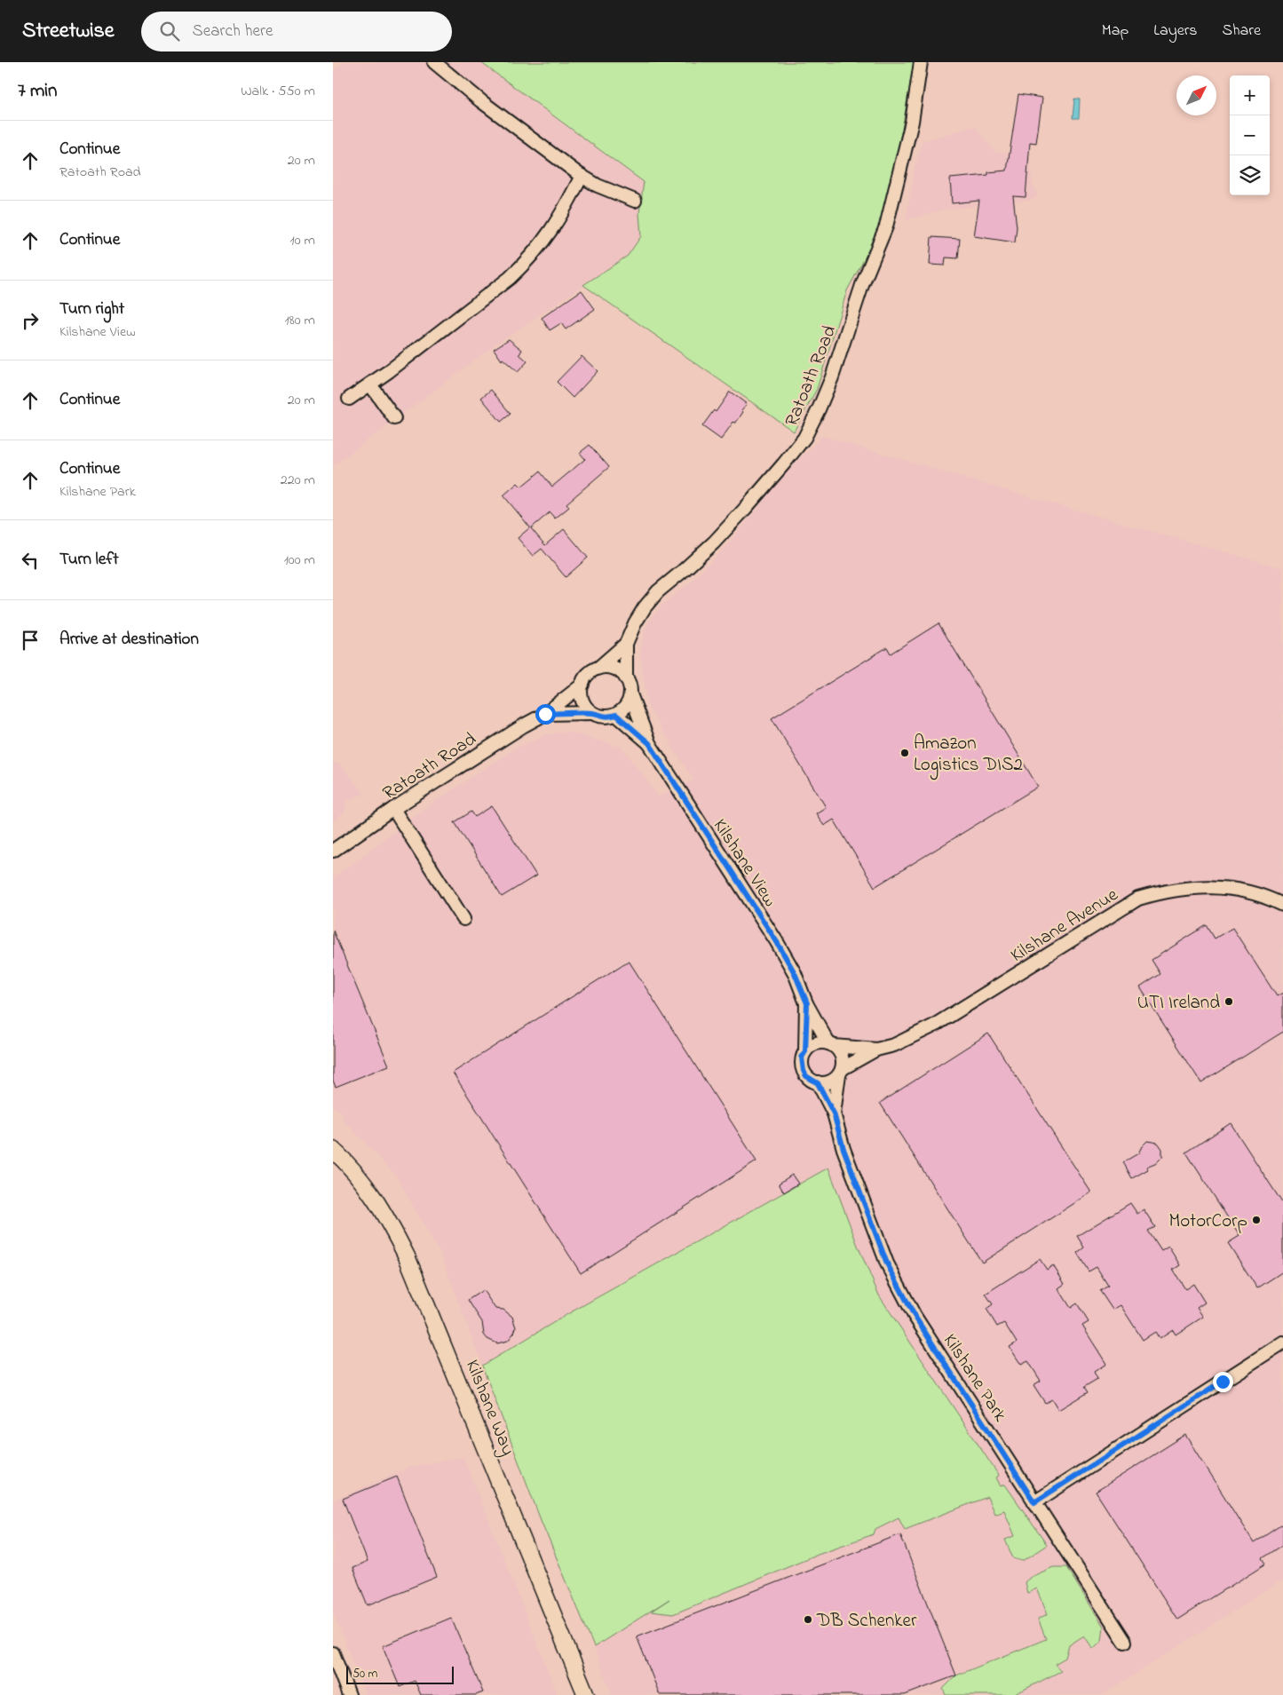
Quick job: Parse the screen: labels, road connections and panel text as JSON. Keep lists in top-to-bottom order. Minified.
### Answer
{"streets":{"street":["Ratoath Road","Kilshane View","Kilshane Avenue","Kilshane Park","Kilshane Way"]},"crossings":[["Ratoath Road","Kilshane View"],["Kilshane View","Kilshane Avenue"],["Kilshane View","Kilshane Park"],["Kilshane Avenue","Kilshane Park"]],"places":["Amazon Logistics DIS2","UTI Ireland","MotorCorp","DB Schenker"],"scale_bar":"50 m","north":"top right","page":{"header":"Streetwise","search":"Search here","nav":["Map","Layers","Share"],"heading":["7 min","Walk · 550 m"],"map_buttons":["+","−"],"list":[["Continue","Ratoath Road","20 m"],["Continue","10 m"],["Turn right","Kilshane View","180 m"],["Continue","20 m"],["Continue","Kilshane Park","220 m"],["Turn left","100 m"],"Arrive at destination"],"scale":"50 m"}}
